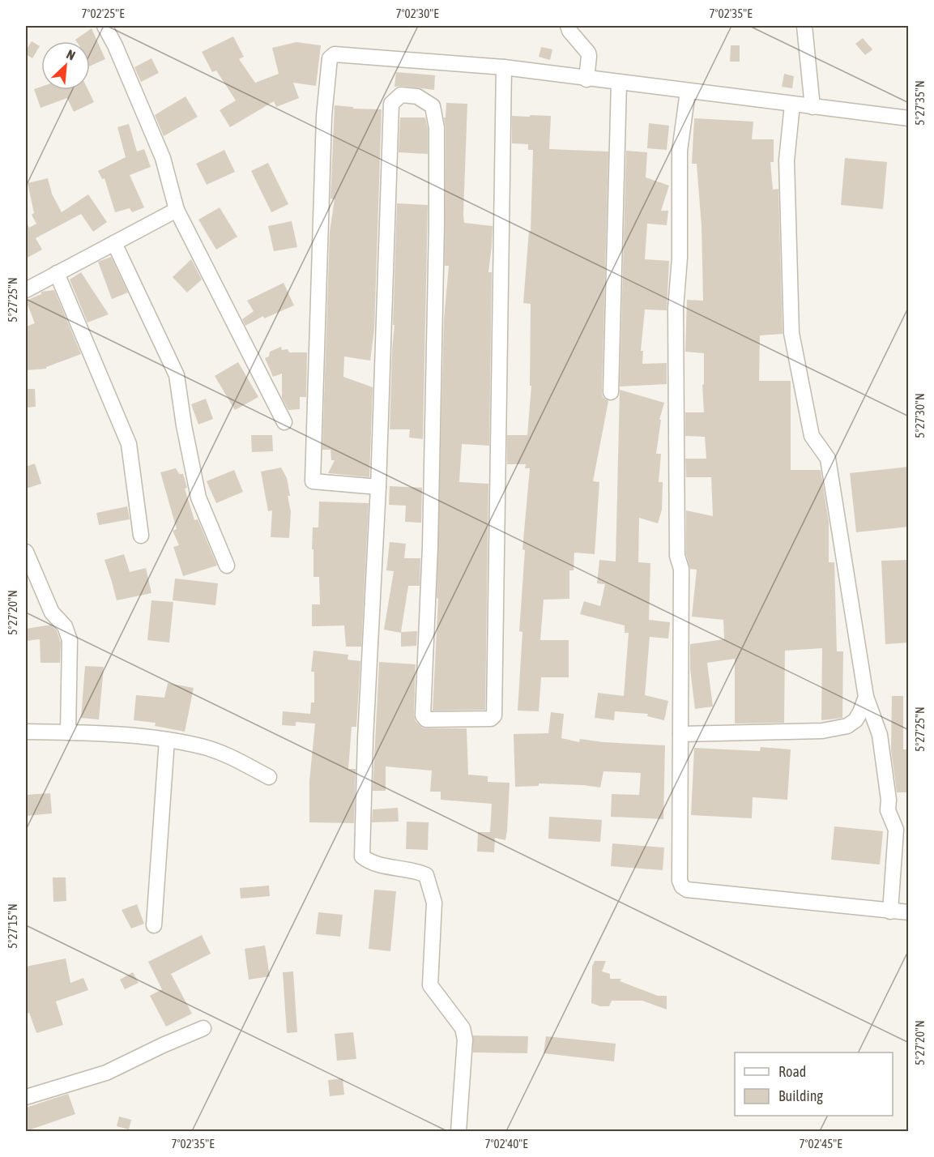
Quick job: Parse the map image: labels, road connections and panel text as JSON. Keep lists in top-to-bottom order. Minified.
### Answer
{"legend":["Road","Building"],"north":"top right","coordinates":["7°02'25\"E","7°02'30\"E","7°02'35\"E","5°27'35\"N","5°27'25\"N","5°27'30\"N","5°27'20\"N","5°27'15\"N","7°02'40\"E","7°02'45\"E"]}
